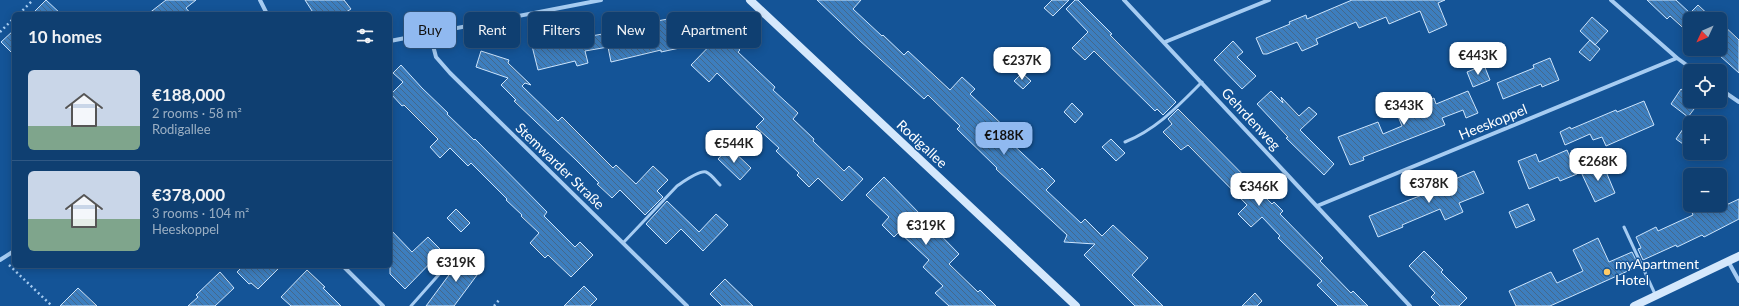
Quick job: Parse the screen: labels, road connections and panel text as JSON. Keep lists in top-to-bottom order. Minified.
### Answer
{"streets":{"main road":["Rodigallee"],"street":["Gehrdenweg","Heeskoppel","Stemwarder Straße"]},"crossings":[["Gehrdenweg","Heeskoppel"]],"places":["myApartment Hotel"],"north":"bottom left","page":{"map_buttons":["+","−"],"chip":["Buy","Rent","Filters","New","Apartment"],"heading":"10 homes","price":["€443K","€237K","€343K","€188K","€544K","€268K","€378K","€346K","€319K","€319K"],"list":[{"name":"€188,000","note":"2 rooms · 58 m² · Rodigallee"},{"name":"€378,000","note":"3 rooms · 104 m² · Heeskoppel"}]}}
